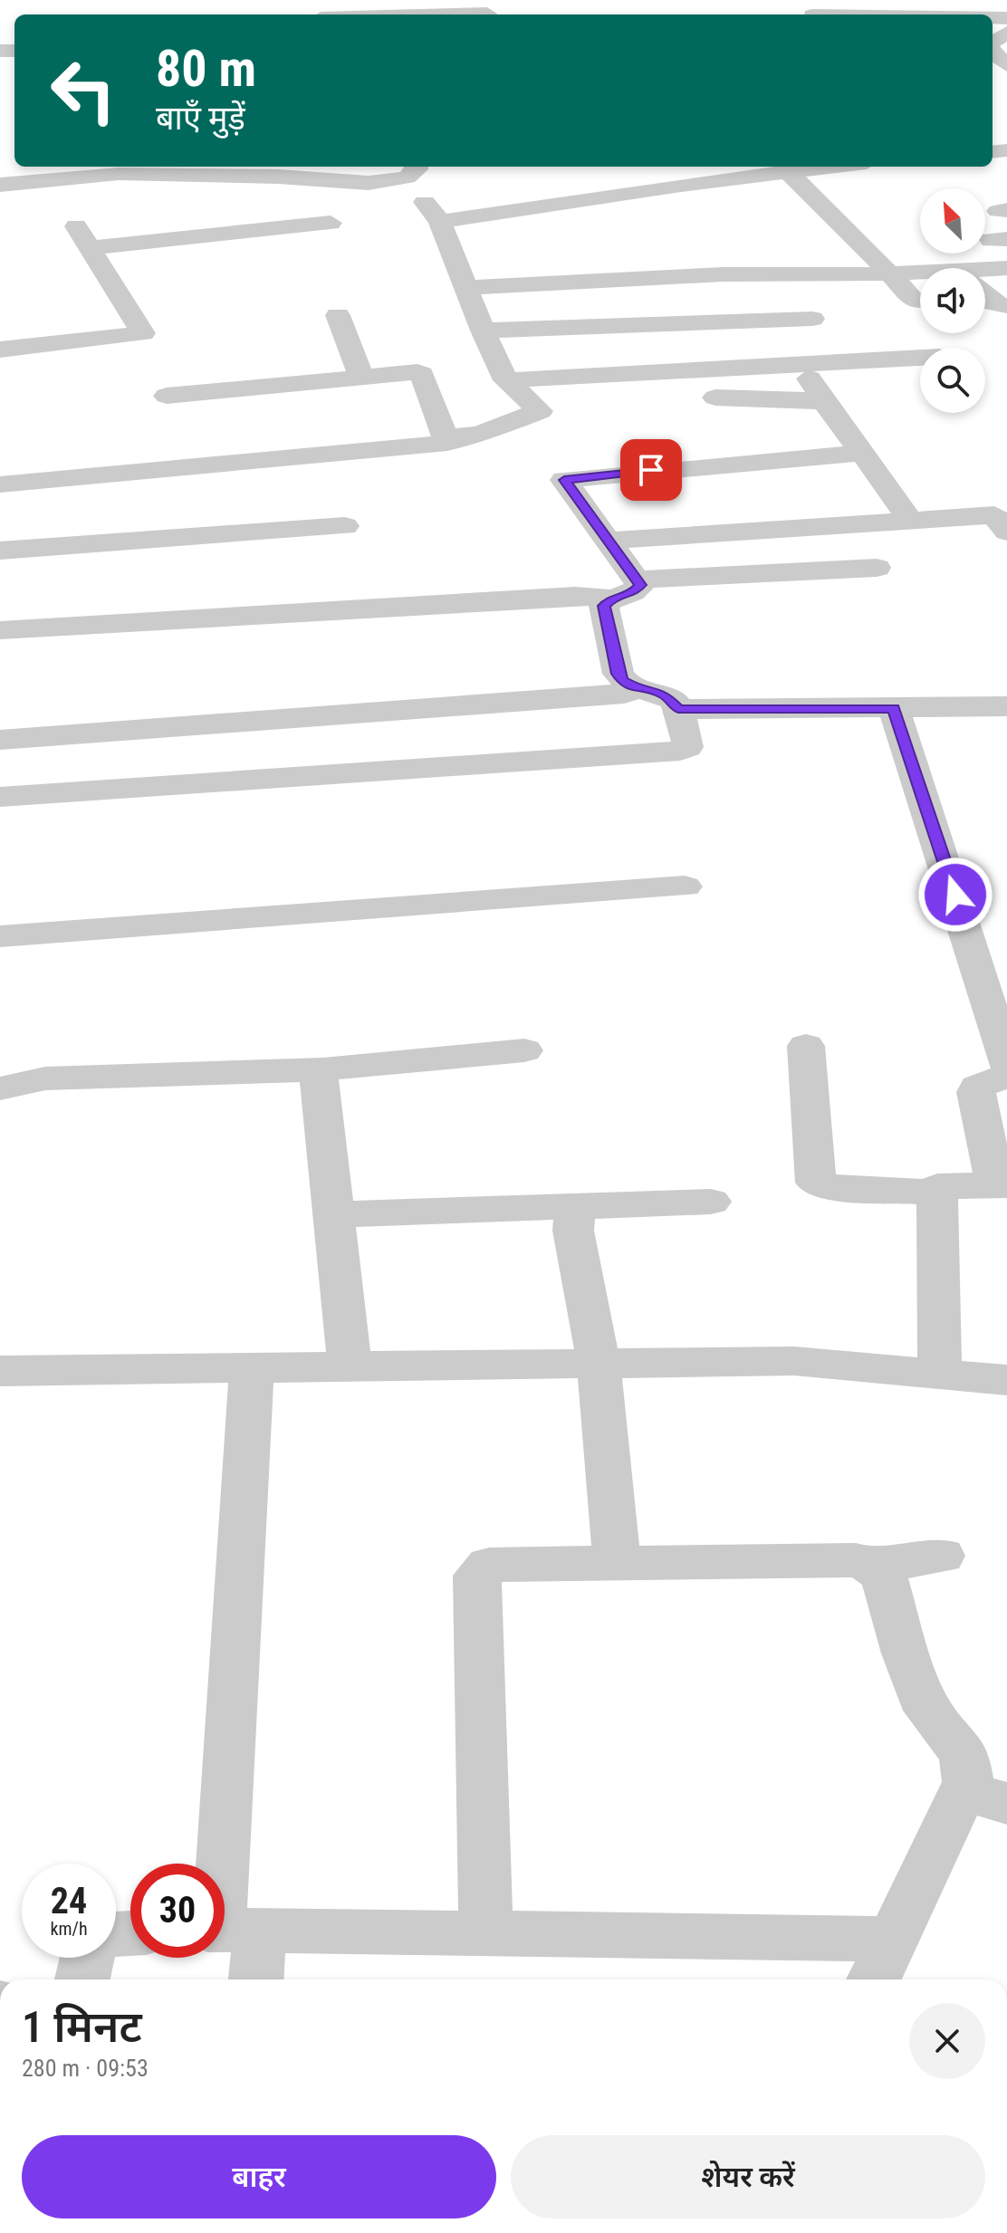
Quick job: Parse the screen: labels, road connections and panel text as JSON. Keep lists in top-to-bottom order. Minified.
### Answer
{"north":"top left","page":{"turn":["80 m","बाएँ मुड़ें"],"speed":"24 km/h","limit":"30","heading":["1 मिनट","280 m · 09:53"],"buttons":["बाहर","शेयर करें"]}}
